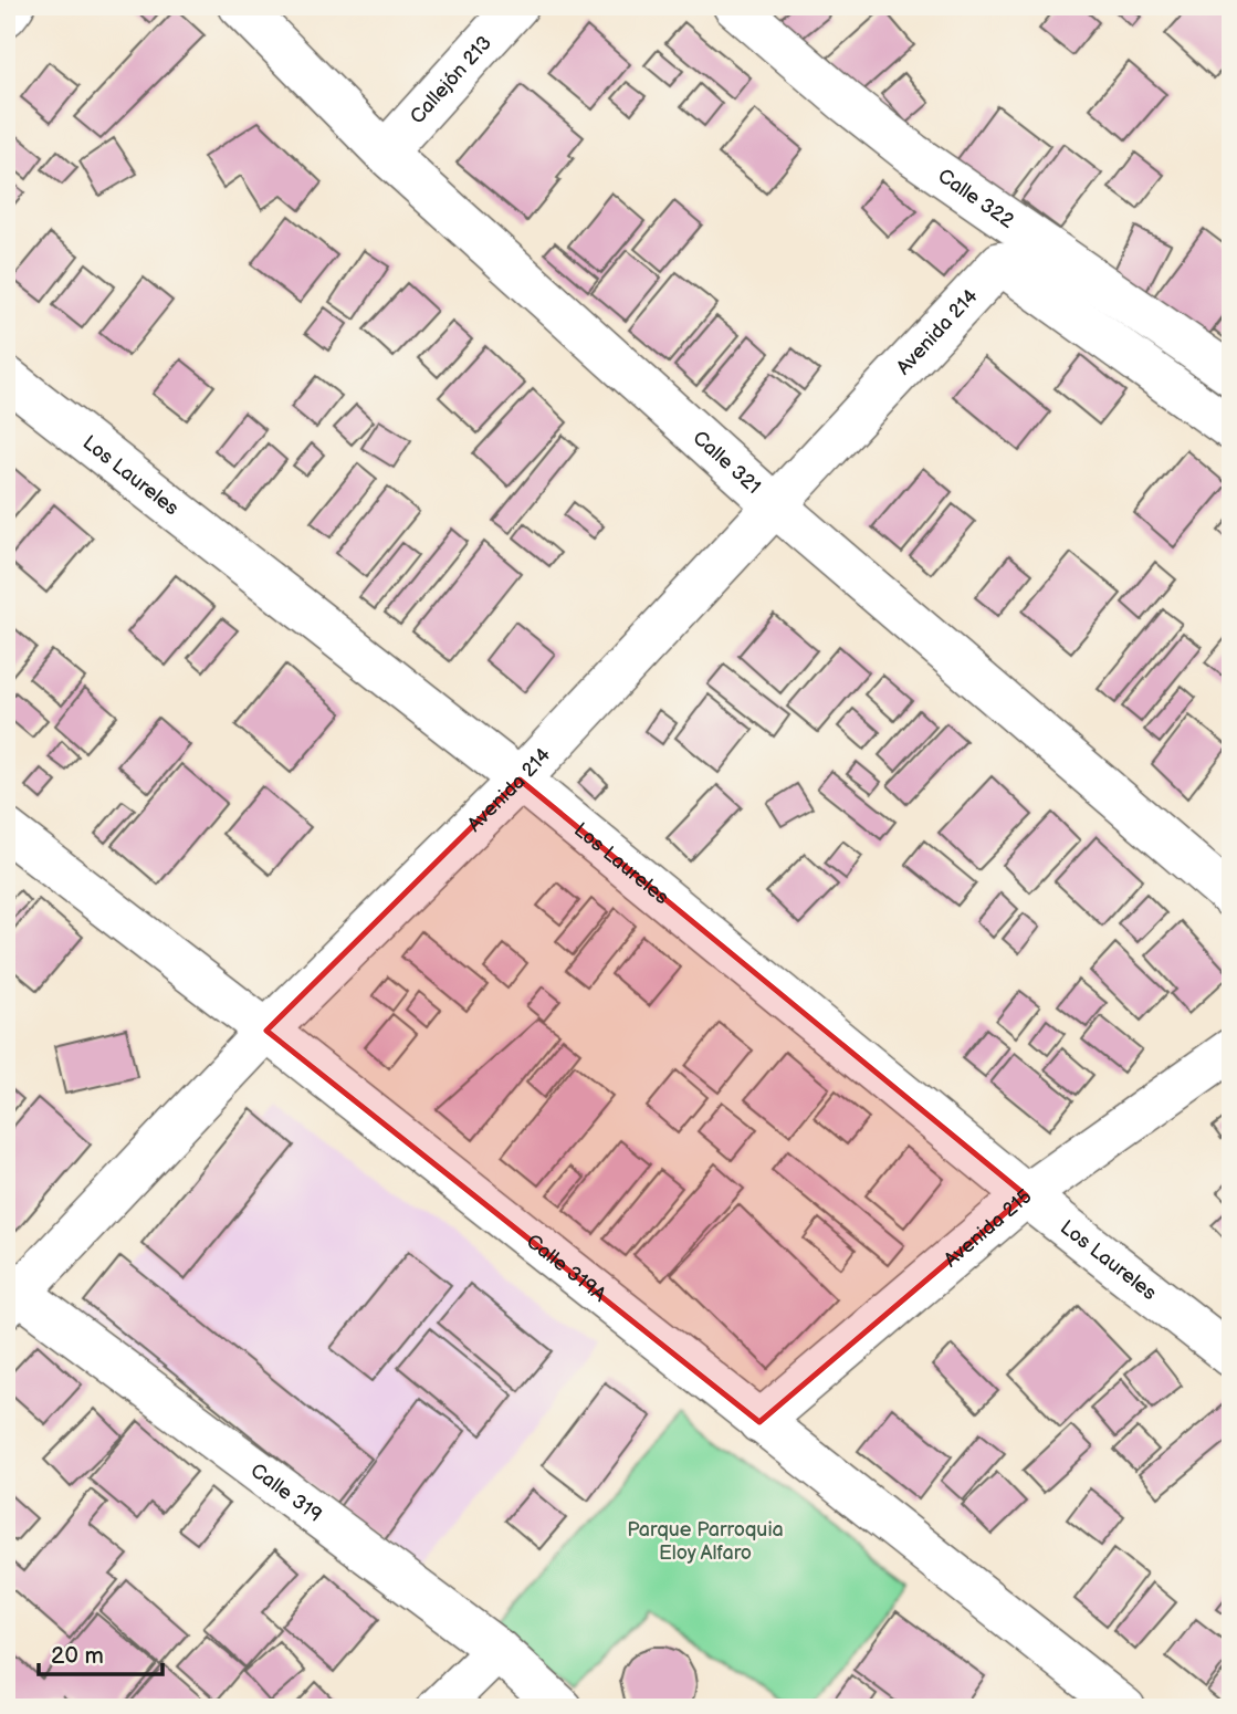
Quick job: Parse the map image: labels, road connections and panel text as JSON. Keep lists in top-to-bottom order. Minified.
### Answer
{"streets":{"street":["Callejón 213","Calle 322","Avenida 214","Calle 321","Los Laureles","Avenida 215","Calle 319A","Calle 319"]},"crossings":[["Callejón 213","Calle 321"],["Avenida 214","Calle 321"],["Avenida 214","Los Laureles"],["Avenida 214","Calle 319A"],["Avenida 214","Calle 319"],["Los Laureles","Avenida 215"],["Avenida 215","Calle 319A"]],"parks":["Parque Parroquia Eloy Alfaro"],"scale_bar":"20 m"}
